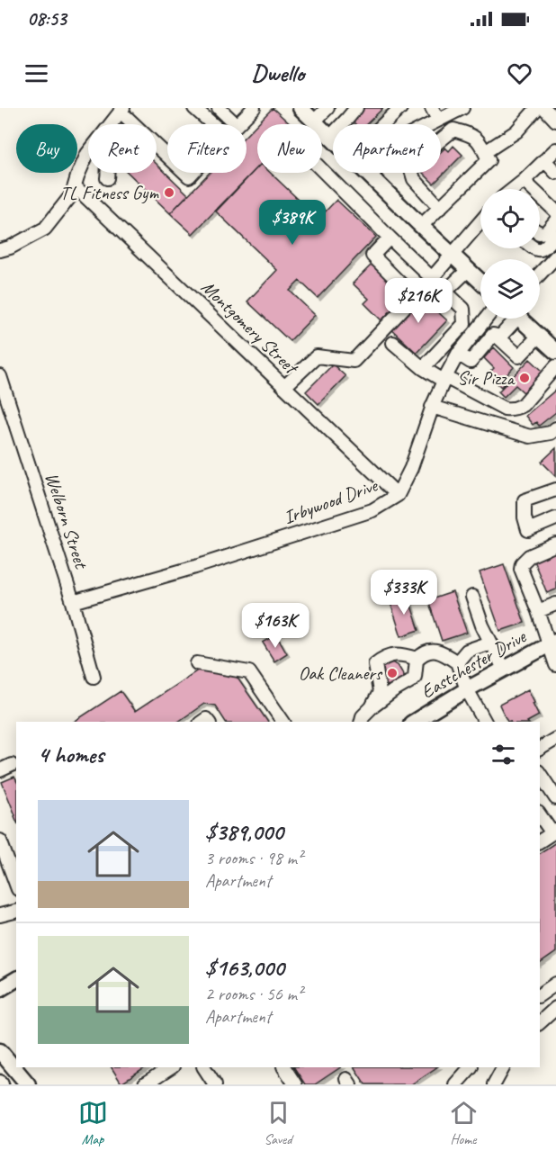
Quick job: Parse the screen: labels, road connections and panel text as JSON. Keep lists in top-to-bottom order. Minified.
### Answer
{"streets":{"main road":["Eastchester Drive"],"street":["Montgomery Street","Irbywood Drive","Welborn Street"]},"crossings":[["Montgomery Street","Irbywood Drive"],["Irbywood Drive","Welborn Street"]],"places":["TL Fitness Gym","Sir Pizza","Oak Cleaners"],"page":{"status":"08:53","header":"Dwello","chip":["Buy","Rent","Filters","New","Apartment"],"price":["$389K","$216K","$333K","$163K"],"heading":"4 homes","list":[{"name":"$389,000","note":"3 rooms · 98 m² · Apartment"},{"name":"$163,000","note":"2 rooms · 56 m² · Apartment"}],"tabs":["Map","Saved","Home"]}}
